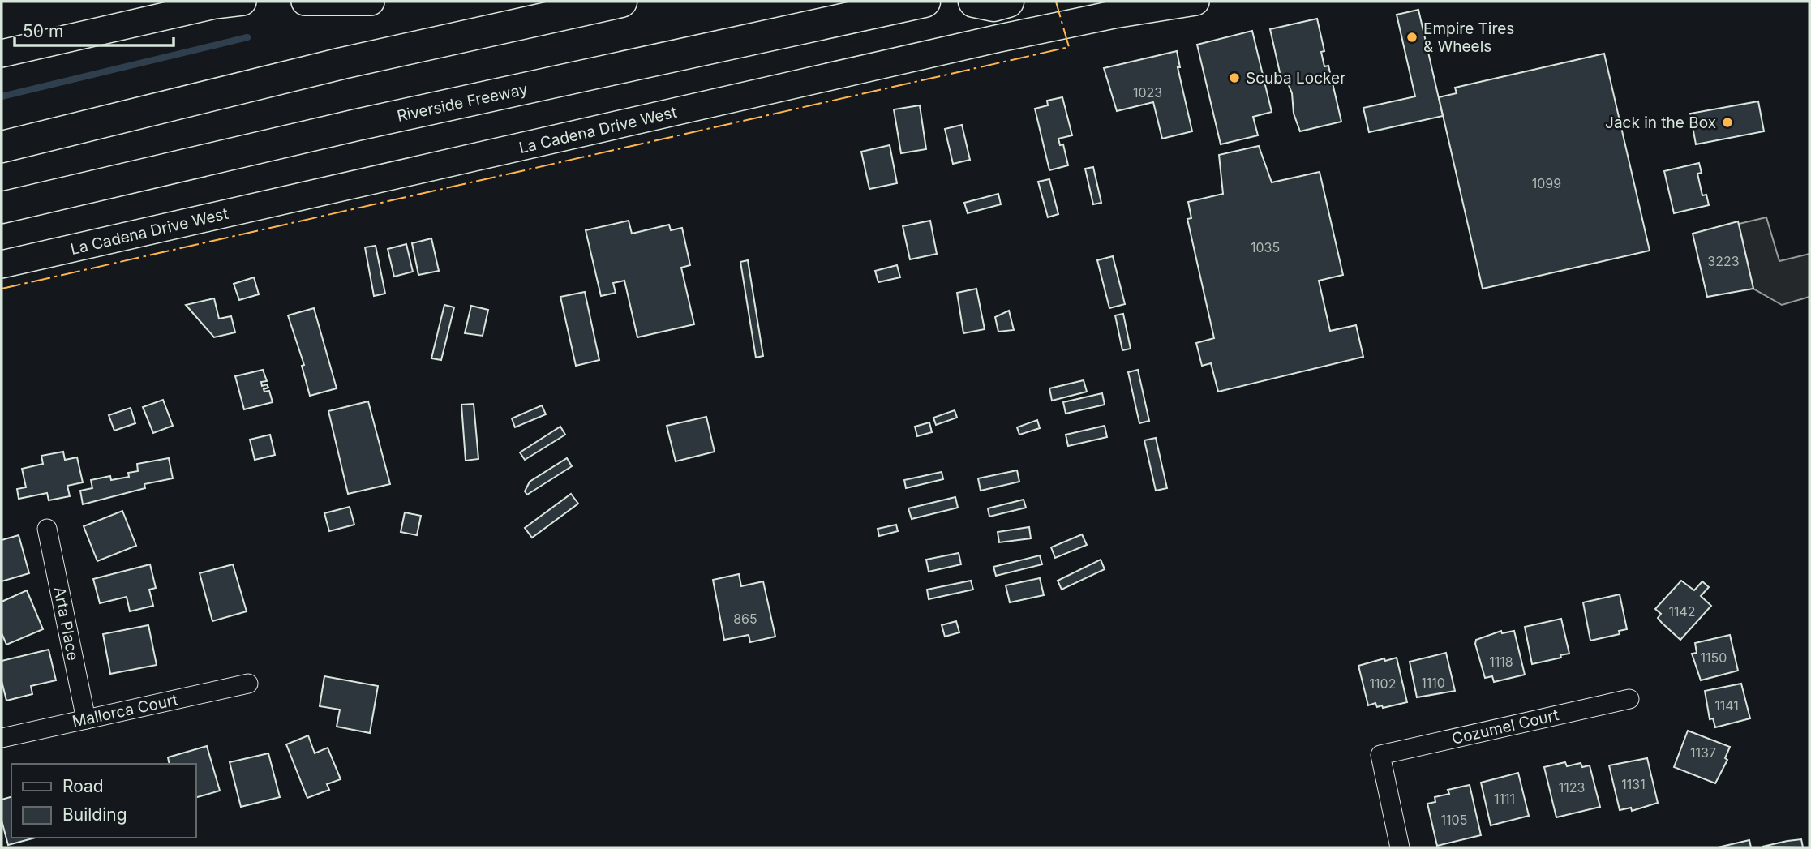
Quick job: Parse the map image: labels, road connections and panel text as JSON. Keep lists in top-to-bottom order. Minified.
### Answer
{"streets":{"highway":["Riverside Freeway"],"main road":["La Cadena Drive West"],"street":["Arta Place","Mallorca Court","Cozumel Court"]},"crossings":[["Arta Place","Mallorca Court"]],"places":["Empire Tires & Wheels","Scuba Locker","Jack in the Box"],"house_numbers":["1023","1099","1035","3223","1142","865","1150","1118","1110","1102","1141","1137","1131","1123","1111","1105"],"legend":["Road","Building"],"scale_bar":"50 m"}
